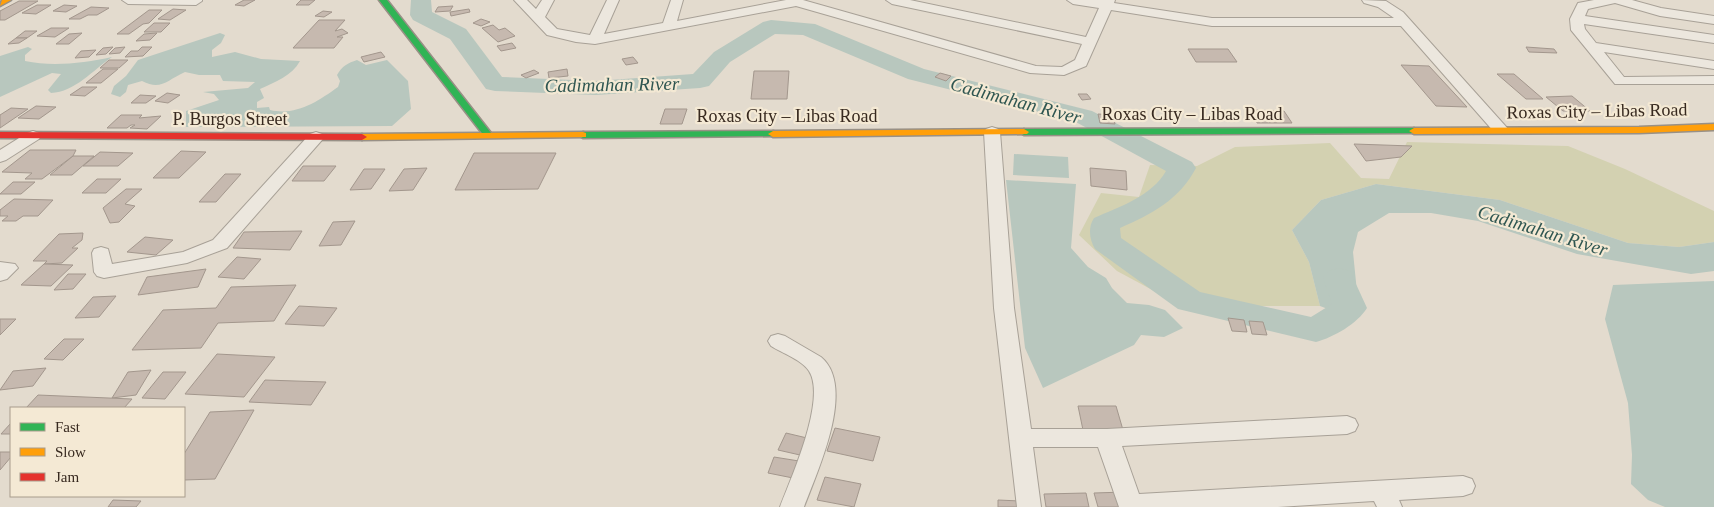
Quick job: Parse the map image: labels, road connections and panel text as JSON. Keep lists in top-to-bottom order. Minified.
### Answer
{"streets":{"main road":["Roxas City – Libas Road","P. Burgos Street"]},"crossings":[["Roxas City – Libas Road","P. Burgos Street"]],"water":["Cadimahan River"],"legend":["Fast","Slow","Jam"]}
